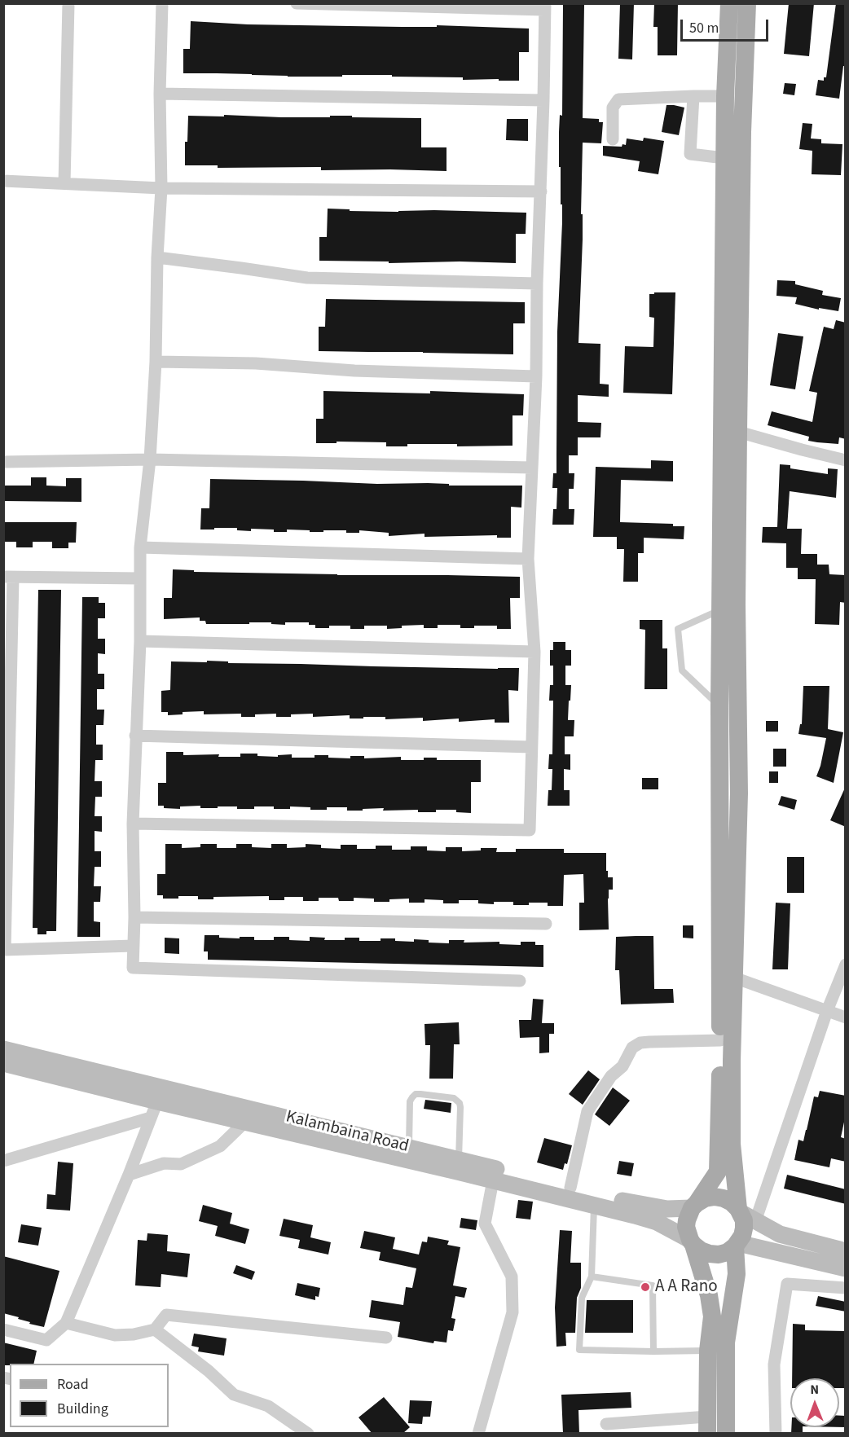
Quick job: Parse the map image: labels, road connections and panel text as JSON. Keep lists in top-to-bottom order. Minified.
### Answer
{"streets":{"main road":["Kalambaina Road"]},"places":["A A Rano"],"legend":["Road","Building"],"scale_bar":"50 m","north":"top"}
